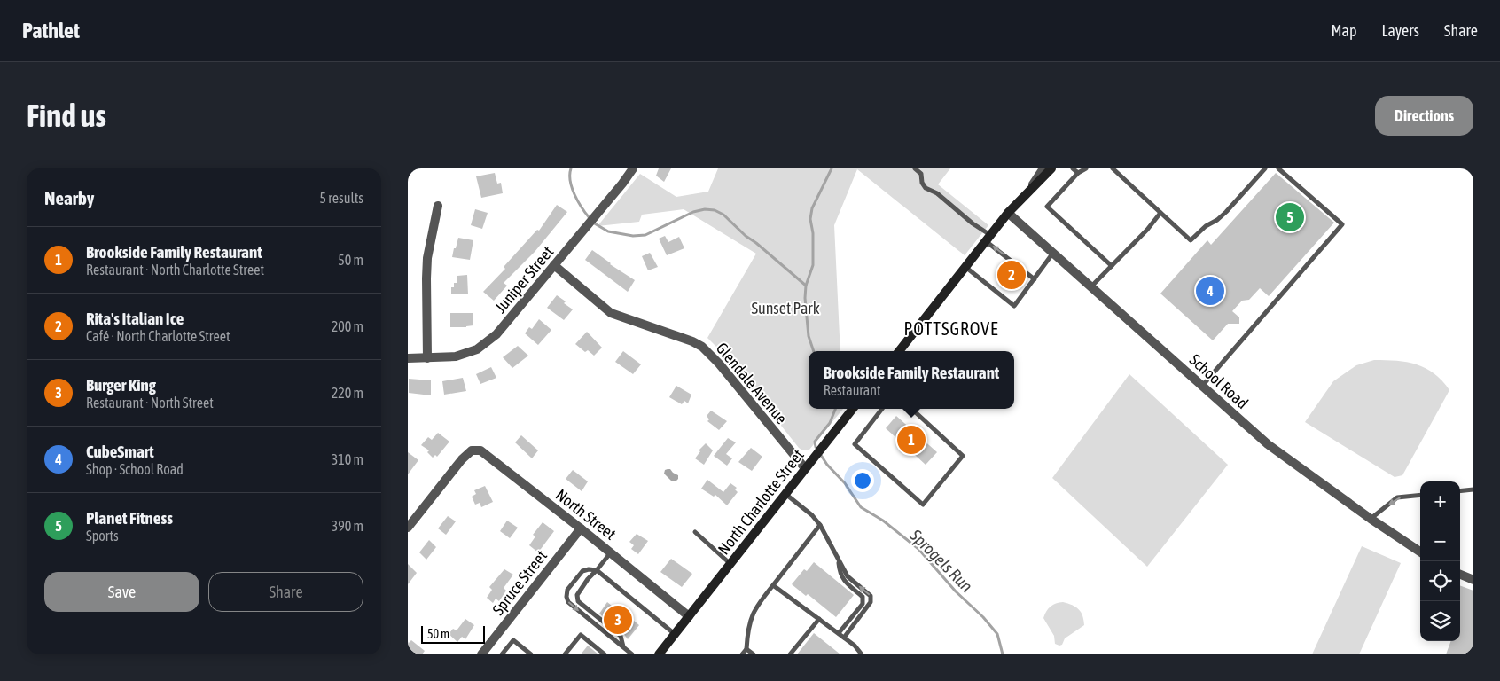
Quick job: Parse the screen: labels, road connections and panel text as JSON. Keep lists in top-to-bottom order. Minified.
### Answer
{"streets":{"main road":["North Charlotte Street"],"street":["Juniper Street","School Road","Glendale Avenue","North Street","Spruce Street"]},"crossings":[["Juniper Street","Glendale Avenue"],["Glendale Avenue","North Charlotte Street"],["North Charlotte Street","North Street"],["North Street","Spruce Street"]],"districts":["POTTSGROVE"],"water":["Sprogels Run"],"parks":["Sunset Park"],"scale_bar":"50 m","page":{"header":"Pathlet","nav":["Map","Layers","Share"],"buttons":["Directions",["Save","Share"]],"title":"Find us","heading":["Nearby","5 results"],"pins":["5","2","4","1","3"],"list":[{"mark":"1","name":"Brookside Family Restaurant","note":"Restaurant · North Charlotte Street","value":"50 m"},{"mark":"2","name":"Rita's Italian Ice","note":"Café · North Charlotte Street","value":"200 m"},{"mark":"3","name":"Burger King","note":"Restaurant · North Street","value":"220 m"},{"mark":"4","name":"CubeSmart","note":"Shop · School Road","value":"310 m"},{"mark":"5","name":"Planet Fitness","note":"Sports","value":"390 m"}],"popup":["Brookside Family Restaurant","Restaurant"],"map_buttons":["+","−"],"scale":"50 m"}}
